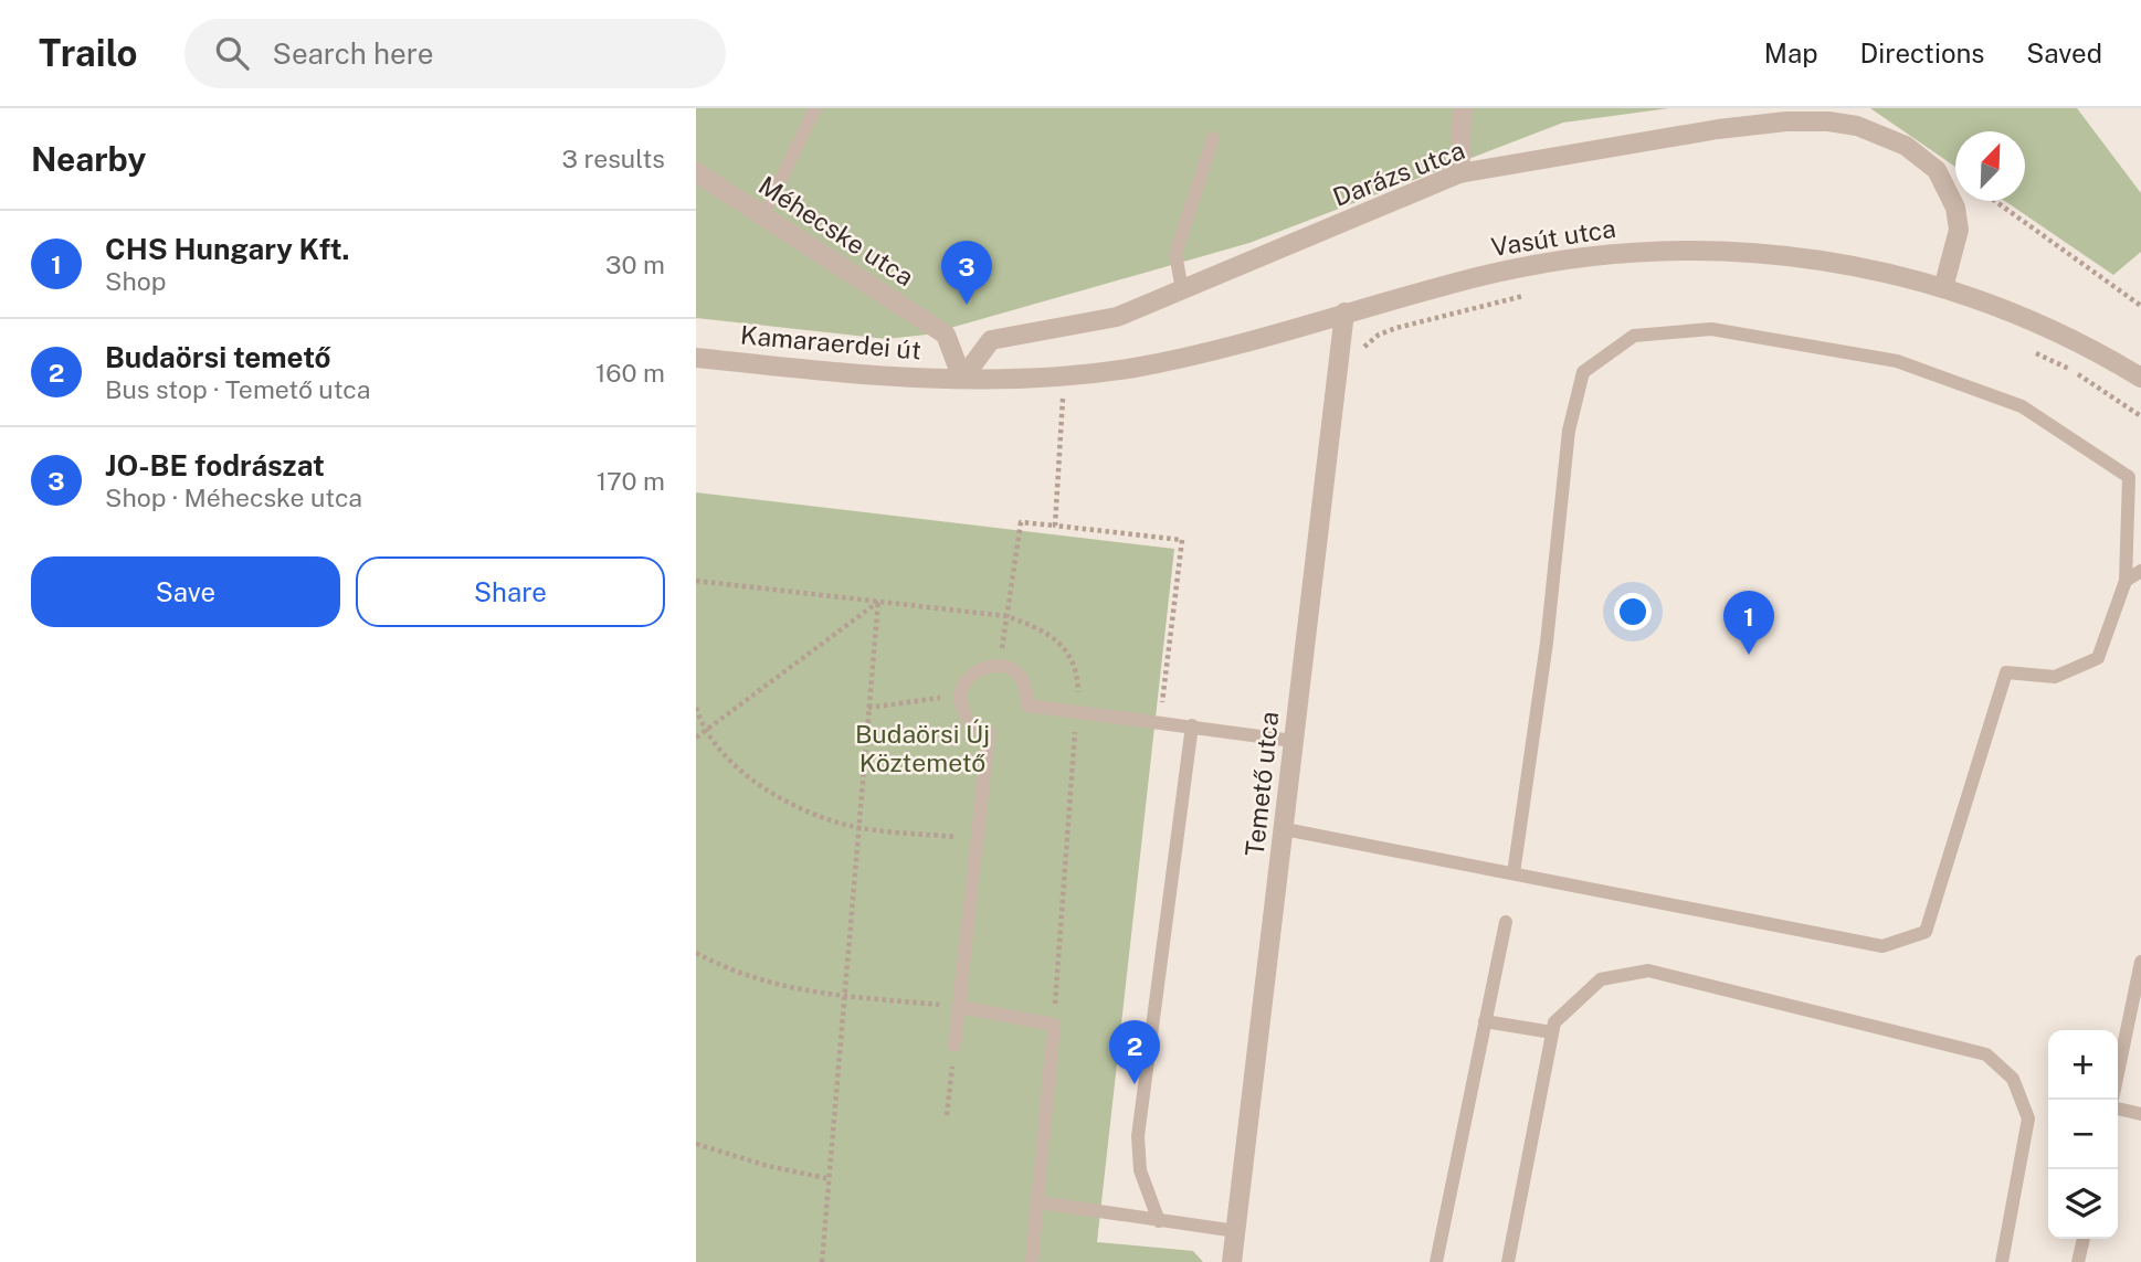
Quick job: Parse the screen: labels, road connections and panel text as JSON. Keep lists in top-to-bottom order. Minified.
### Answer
{"streets":{"street":["Darázs utca","Méhecske utca","Vasút utca","Kamaraerdei út","Temető utca"]},"crossings":[["Darázs utca","Méhecske utca"],["Darázs utca","Vasút utca"],["Darázs utca","Kamaraerdei út"],["Méhecske utca","Vasút utca"],["Méhecske utca","Kamaraerdei út"],["Vasút utca","Kamaraerdei út"],["Vasút utca","Temető utca"]],"parks":["Budaörsi Új Köztemető"],"north":"top right","page":{"header":"Trailo","search":"Search here","nav":["Map","Directions","Saved"],"heading":["Nearby","3 results"],"list":[{"mark":"1","name":"CHS Hungary Kft.","note":"Shop","value":"30 m"},{"mark":"2","name":"Budaörsi temető","note":"Bus stop · Temető utca","value":"160 m"},{"mark":"3","name":"JO-BE fodrászat","note":"Shop · Méhecske utca","value":"170 m"}],"pins":["3","1","2"],"buttons":["Save","Share"],"map_buttons":["+","−"]}}
